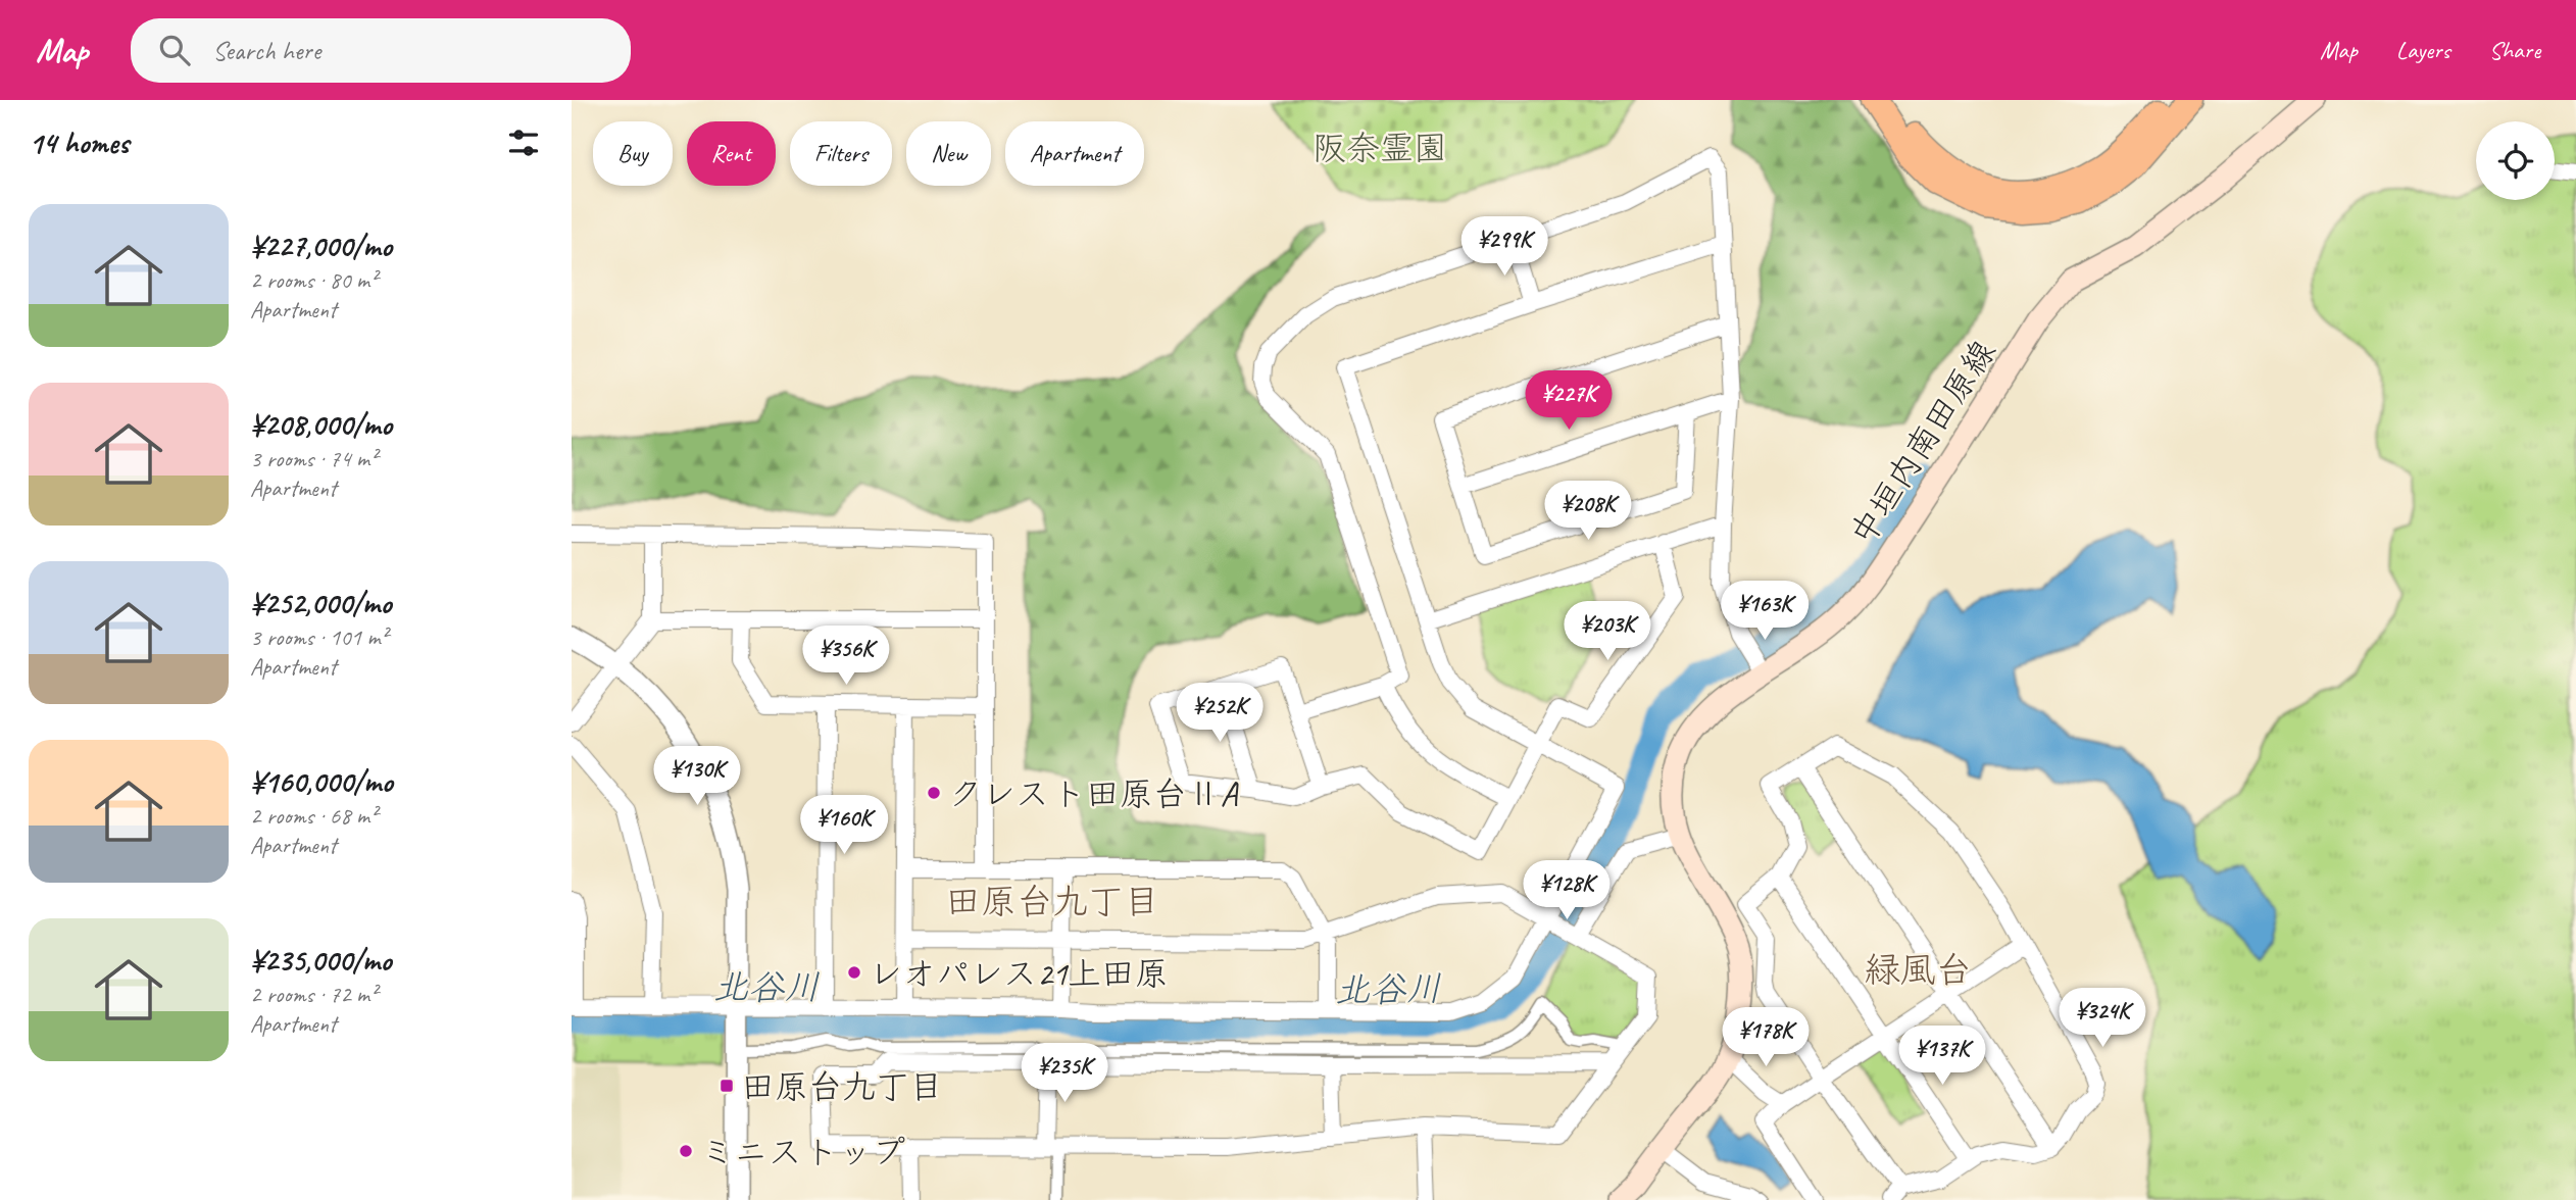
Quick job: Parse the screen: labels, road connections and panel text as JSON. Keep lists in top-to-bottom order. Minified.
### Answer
{"streets":{"main road":["中垣内南田原線"]},"districts":["田原台九丁目","緑風台"],"water":["北谷川"],"parks":["阪奈霊園"],"places":{"other":["クレスト田原台ⅡA","レオパレス21上田原","ミニストップ"],"transit":["田原台九丁目"]},"page":{"header":"Map","search":"Search here","nav":["Map","Layers","Share"],"heading":"14 homes","chip":["Buy","Rent","Filters","New","Apartment"],"list":[{"name":"¥227,000/mo","note":"2 rooms · 80 m² · Apartment"},{"name":"¥208,000/mo","note":"3 rooms · 74 m² · Apartment"},{"name":"¥252,000/mo","note":"3 rooms · 101 m² · Apartment"},{"name":"¥160,000/mo","note":"2 rooms · 68 m² · Apartment"},{"name":"¥235,000/mo","note":"2 rooms · 72 m² · Apartment"}],"price":["¥299K","¥227K","¥208K","¥163K","¥203K","¥356K","¥252K","¥130K","¥160K","¥128K","¥324K","¥178K","¥137K","¥235K"]}}
